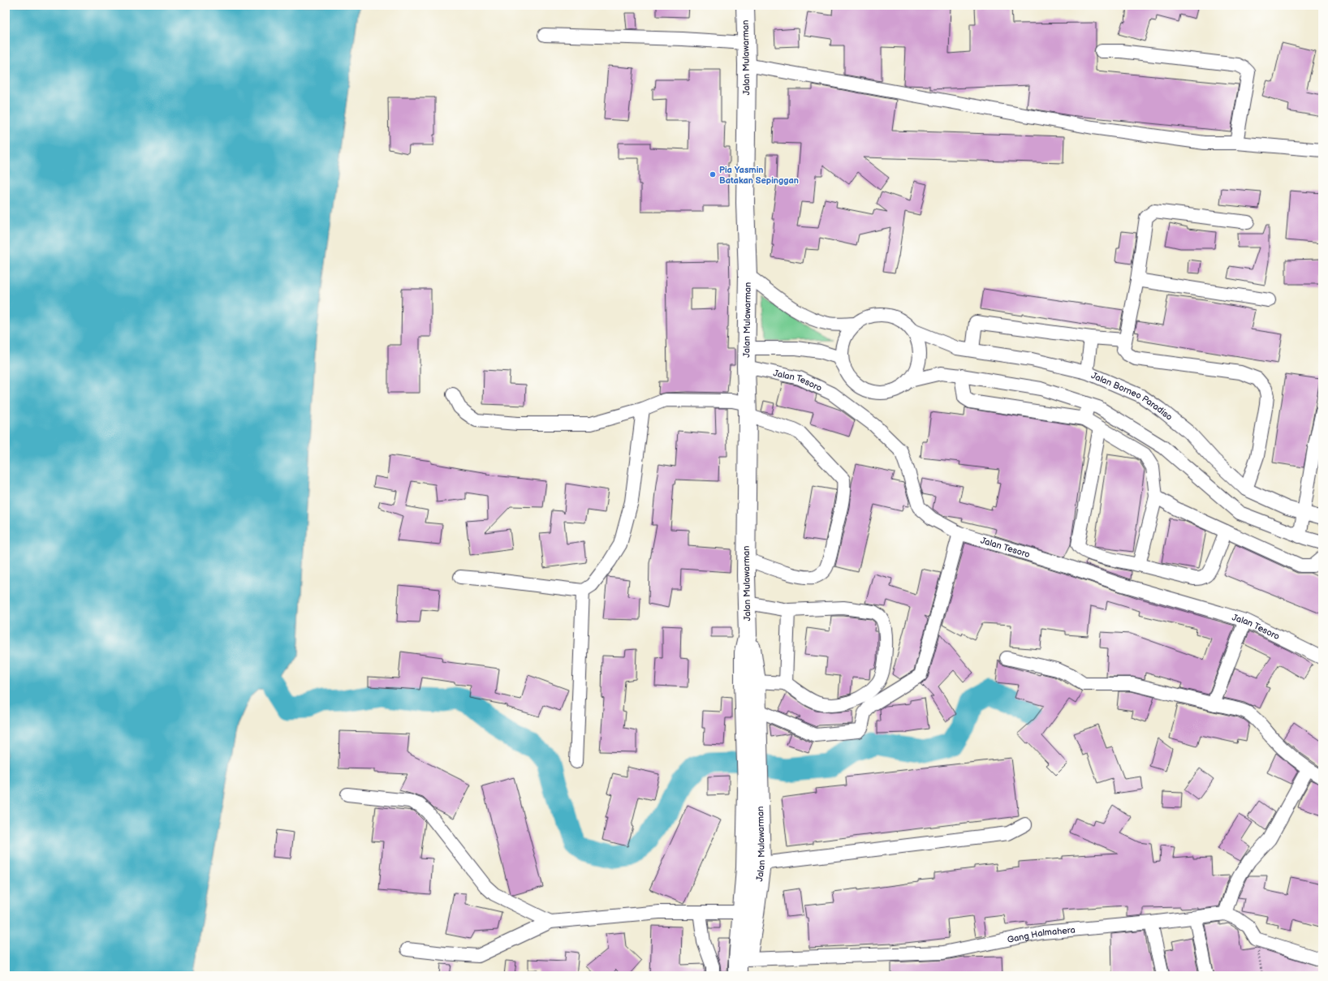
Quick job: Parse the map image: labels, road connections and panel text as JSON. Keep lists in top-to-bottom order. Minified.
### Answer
{"streets":{"highway":["Jalan Mulawarman"],"street":["Jalan Tesoro","Jalan Borneo Paradiso","Gang Halmahera"]},"crossings":[["Jalan Mulawarman","Jalan Tesoro"],["Jalan Mulawarman","Gang Halmahera"]],"places":["Pia Yasmin Batakan Sepinggan"]}
